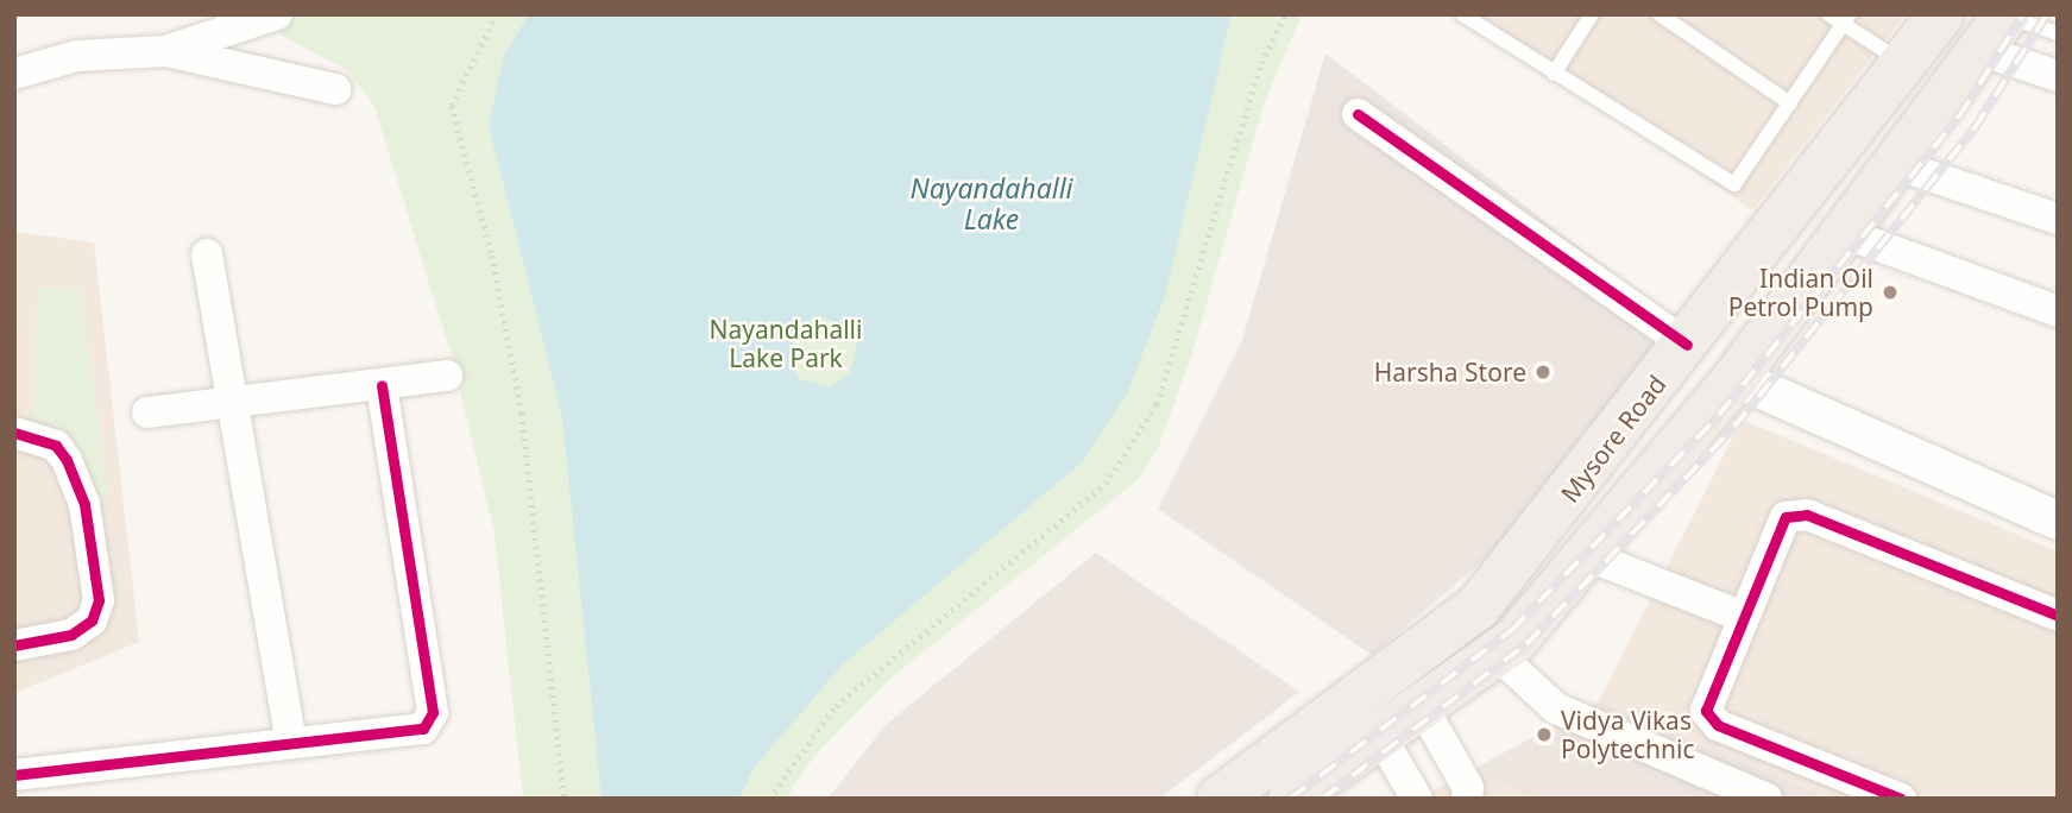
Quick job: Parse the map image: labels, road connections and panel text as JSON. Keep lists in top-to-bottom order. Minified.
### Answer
{"streets":{"highway":["Mysore Road"]},"water":["Nayandahalli Lake"],"parks":["Nayandahalli Lake Park"],"places":["Indian Oil Petrol Pump","Harsha Store","Vidya Vikas Polytechnic"]}
